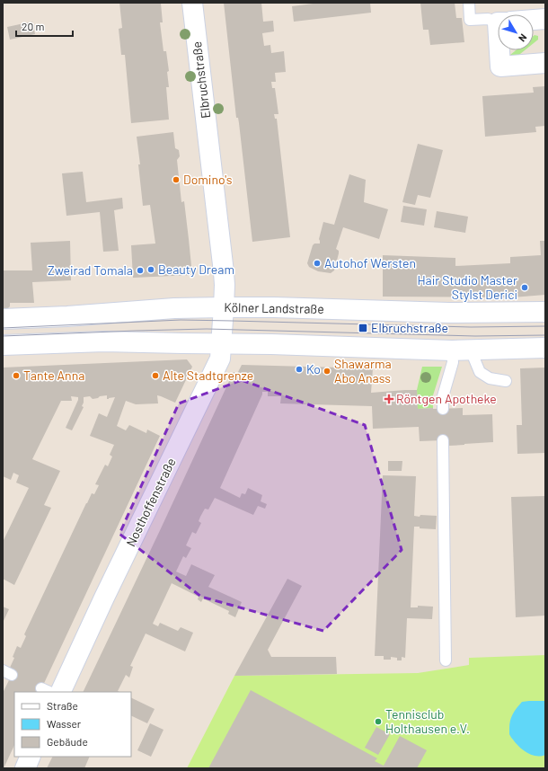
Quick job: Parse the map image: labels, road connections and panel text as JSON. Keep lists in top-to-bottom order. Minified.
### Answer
{"streets":{"main road":["Elbruchstraße","Kölner Landstraße","Nosthoffenstraße"]},"crossings":[["Elbruchstraße","Kölner Landstraße"],["Elbruchstraße","Nosthoffenstraße"],["Kölner Landstraße","Nosthoffenstraße"]],"places":{"other":["Domino's","Autohof Wersten","Beauty Dream","Zweirad Tomala","Hair Studio Master Stylst Derici","Ko","Shawarma Abo Anass","Tante Anna","Alte Stadtgrenze","Tennisclub Holthausen e.V."],"transit":["Elbruchstraße"],"health":["Röntgen Apotheke"]},"legend":["Straße","Wasser","Gebäude"],"scale_bar":"20 m","north":"bottom right"}
